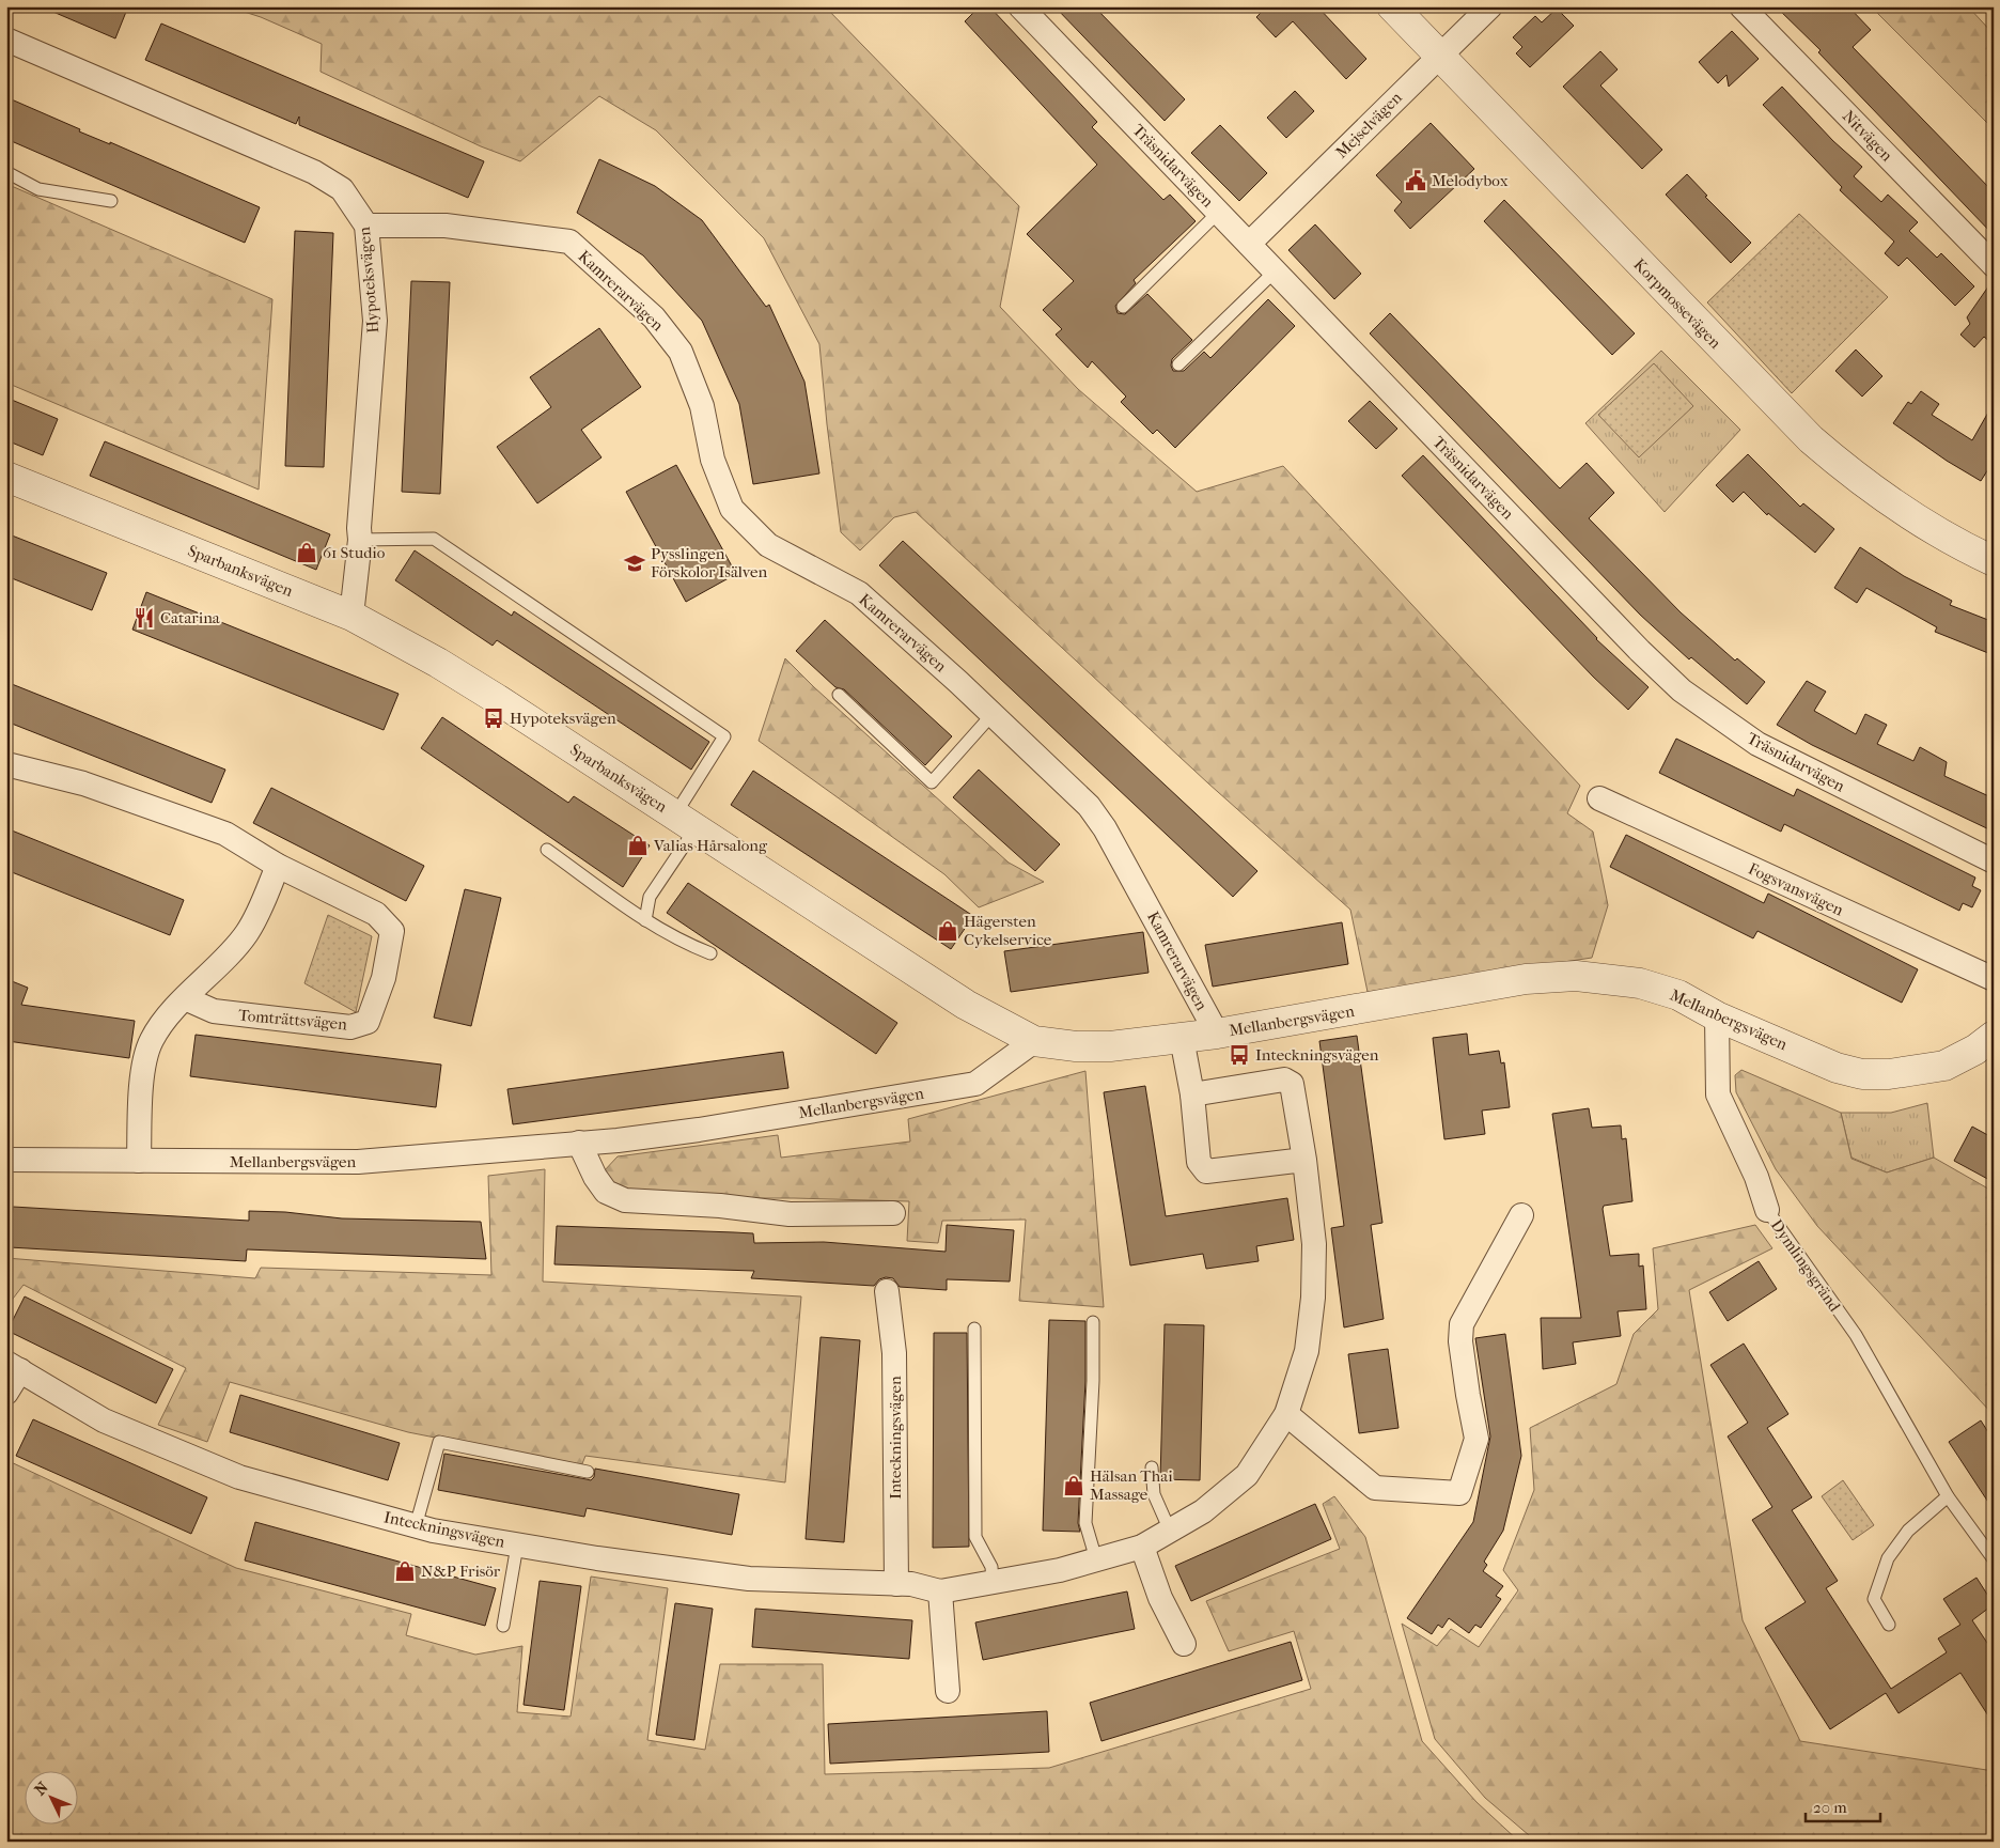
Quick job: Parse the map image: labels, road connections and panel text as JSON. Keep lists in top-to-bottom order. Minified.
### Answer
{"streets":{"street":["Mejselvägen","Nitvägen","Träsnidarvägen","Hypoteksvägen","Kamrerarvägen","Korpmossevägen","Sparbanksvägen","Fogsvansvägen","Tomträttsvägen","Mellanbergsvägen","Dymlingsgränd","Inteckningsvägen"]},"crossings":[["Mejselvägen","Träsnidarvägen"],["Mejselvägen","Korpmossevägen"],["Hypoteksvägen","Kamrerarvägen"],["Hypoteksvägen","Sparbanksvägen"],["Kamrerarvägen","Mellanbergsvägen"],["Sparbanksvägen","Mellanbergsvägen"],["Mellanbergsvägen","Dymlingsgränd"]],"places":{"public building":["Melodybox"],"shop":["61 Studio","Valias Hårsalong","Hägersten Cykelservice","Hälsan Thai Massage","N&P Frisör"],"school or university":["Pysslingen Förskolor Isälven"],"restaurant":["Catarina"],"bus stop":["Hypoteksvägen","Inteckningsvägen"]},"scale_bar":"20 m","north":"top left"}
